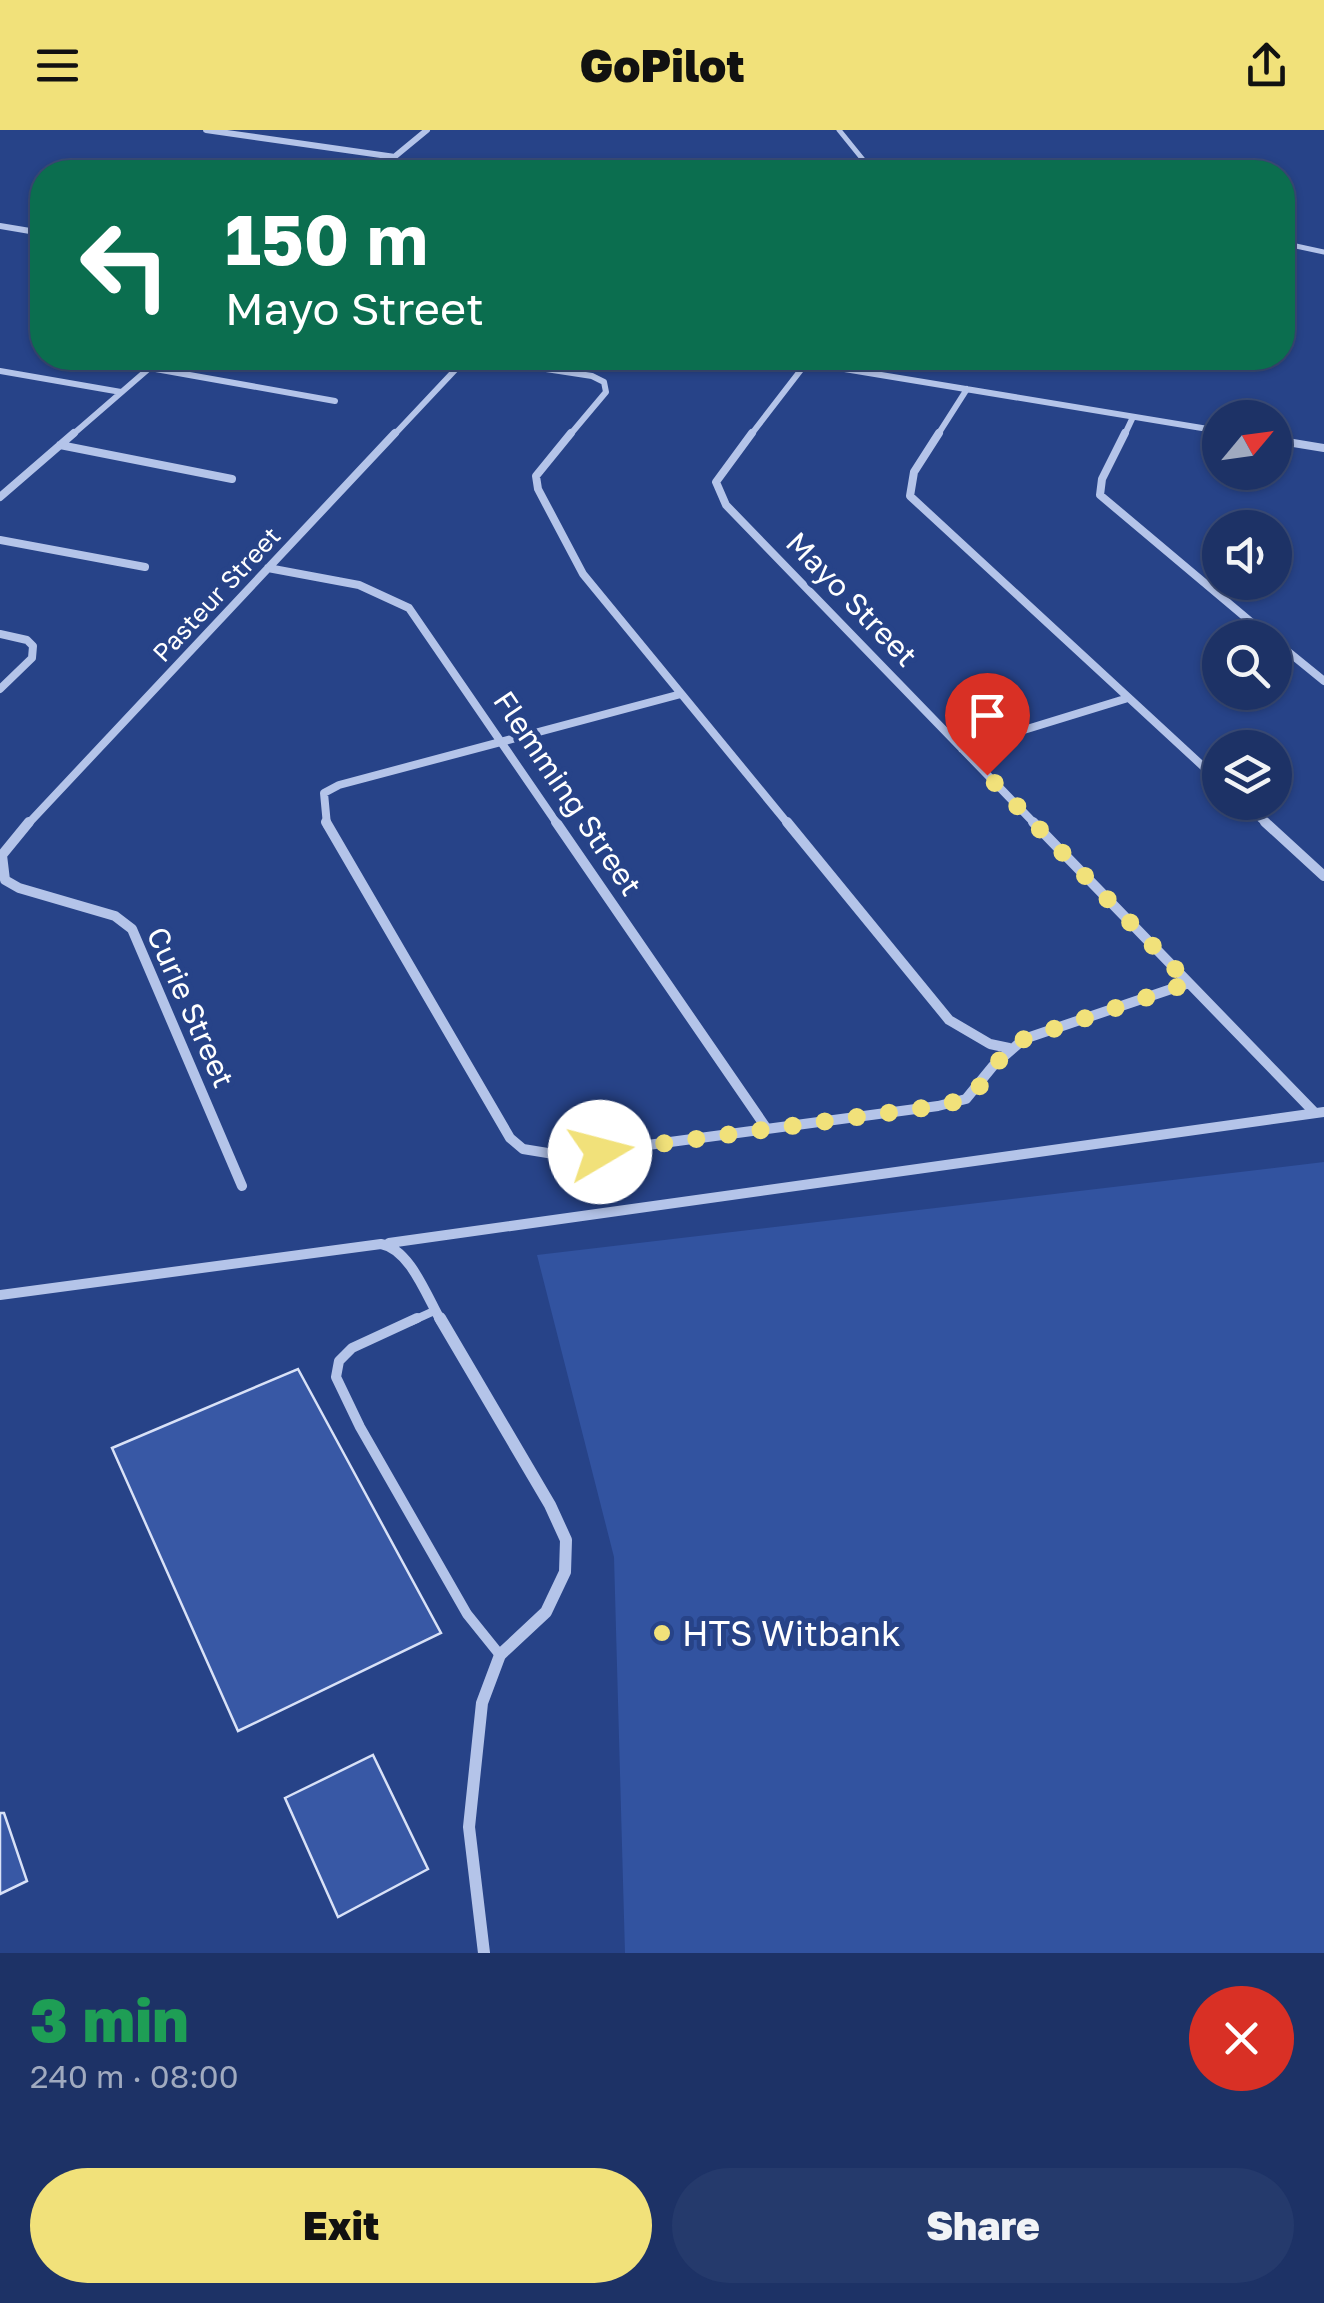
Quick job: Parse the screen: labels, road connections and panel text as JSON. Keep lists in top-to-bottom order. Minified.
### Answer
{"streets":{"street":["Pasteur Street","Mayo Street","Flemming Street","Curie Street"]},"crossings":[["Pasteur Street","Flemming Street"],["Pasteur Street","Curie Street"]],"places":["HTS Witbank"],"north":"top right","page":{"header":"GoPilot","turn":["150 m","Mayo Street"],"heading":["3 min","240 m · 08:00"],"buttons":["Exit","Share"]}}
